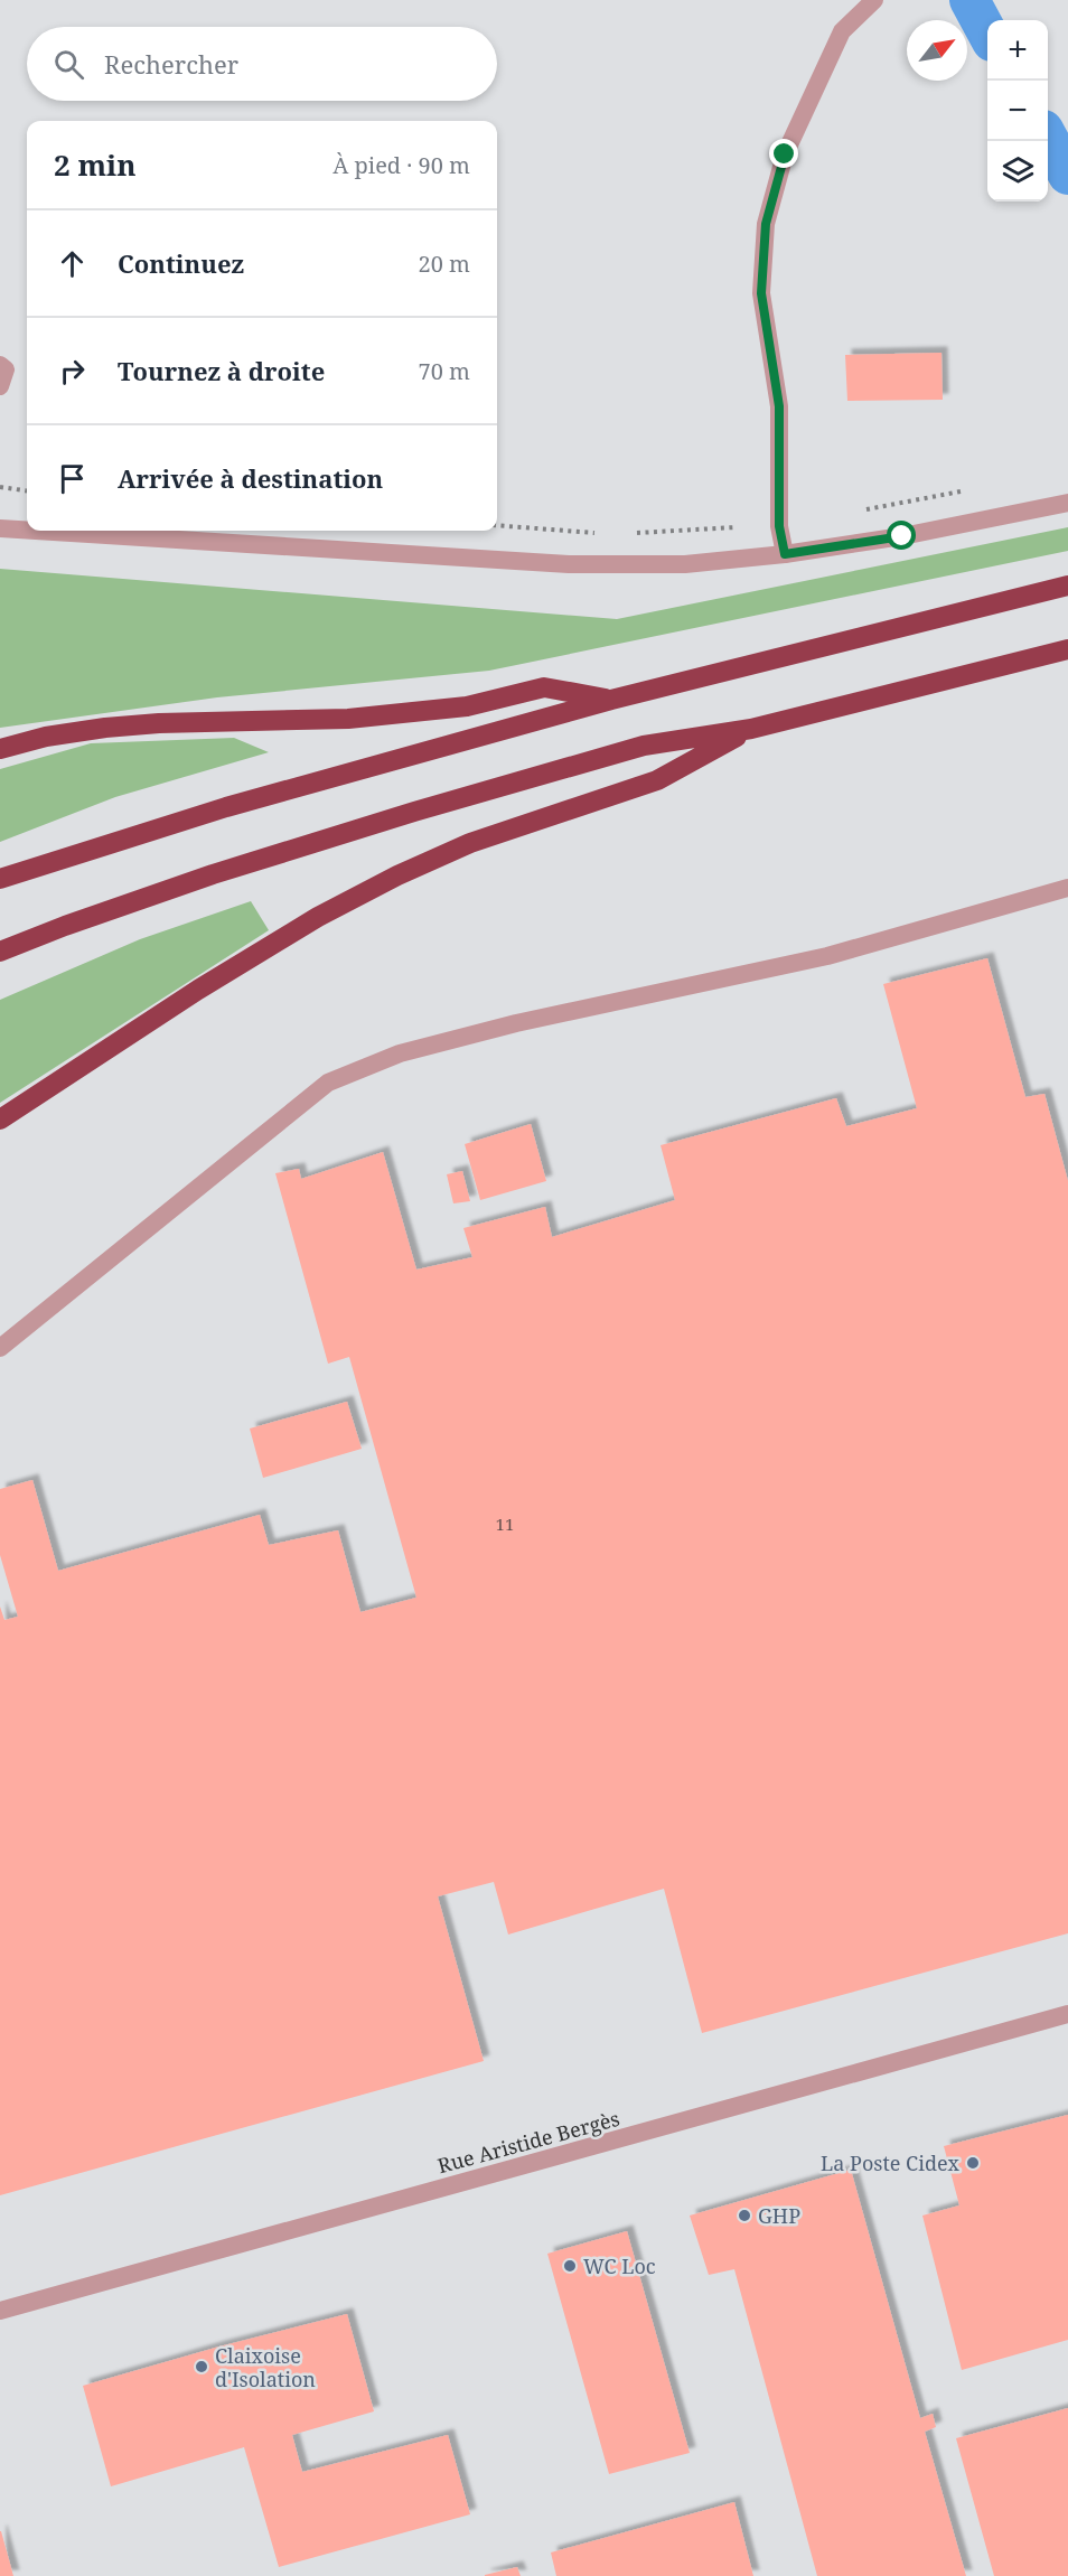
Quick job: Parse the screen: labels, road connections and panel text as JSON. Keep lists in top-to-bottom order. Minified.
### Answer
{"streets":{"street":["Rue Aristide Bergès"]},"places":["La Poste Cidex","GHP","WC Loc","Claixoise d'Isolation"],"house_numbers":["11"],"north":"top right","page":{"map_buttons":["+","−"],"search":"Rechercher","heading":["2 min","À pied · 90 m"],"list":[["Continuez","20 m"],["Tournez à droite","70 m"],"Arrivée à destination"]}}
